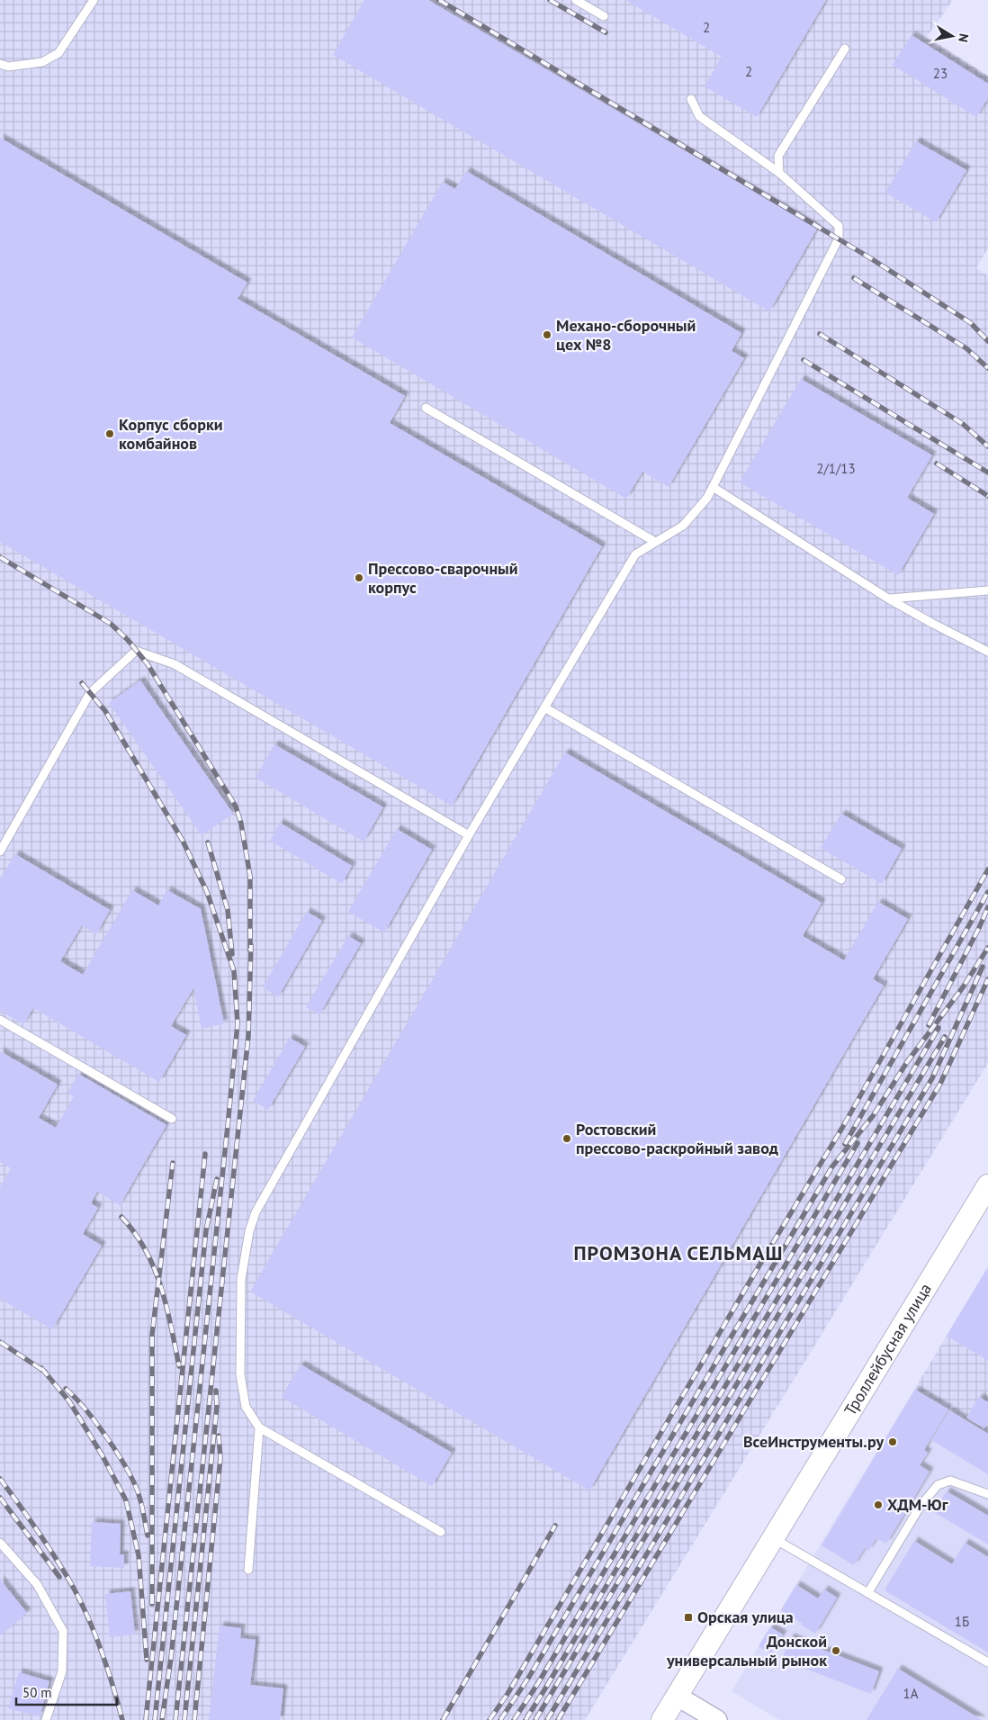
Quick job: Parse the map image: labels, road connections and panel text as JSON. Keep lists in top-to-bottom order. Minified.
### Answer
{"streets":{"main road":["Троллейбусная улица"]},"districts":["ПРОМЗОНА СЕЛЬМАШ"],"places":{"other":["Механо-сборочный цех №8","Корпус сборки комбайнов","Прессово-сварочный корпус","Ростовский прессово-раскройный завод","ВсеИнструменты.ру","ХДМ-Юг","Донской универсальный рынок"],"transit":["Орская улица"]},"house_numbers":["2","2","23","2/1/13","1Б","1А"],"scale_bar":"50 m","north":"right"}
